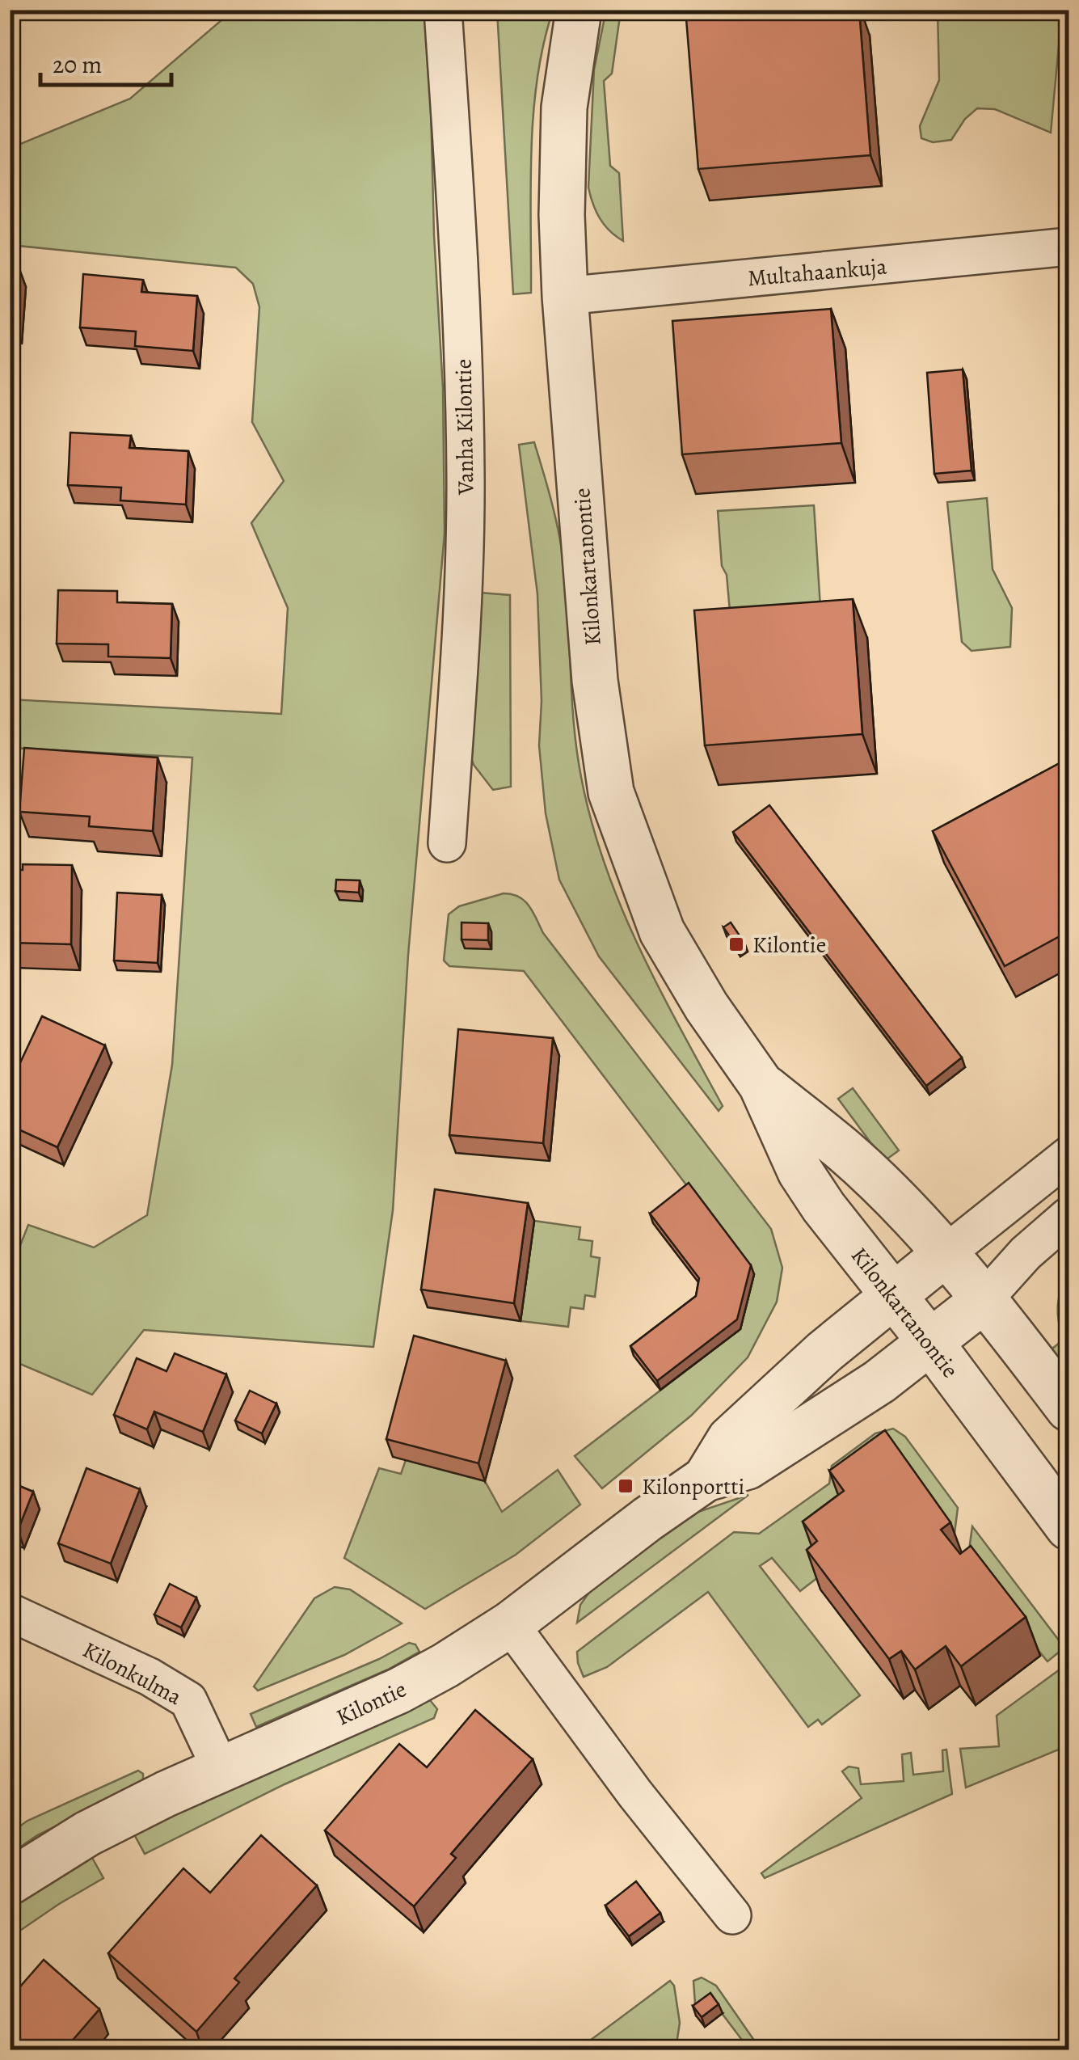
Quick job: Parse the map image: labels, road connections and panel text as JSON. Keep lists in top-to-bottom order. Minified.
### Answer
{"streets":{"street":["Multahaankuja","Vanha Kilontie","Kilonkartanontie","Kilonkulma","Kilontie"]},"crossings":[["Multahaankuja","Kilonkartanontie"],["Kilonkartanontie","Kilontie"],["Kilonkulma","Kilontie"]],"places":{"transit":["Kilontie","Kilonportti"]},"scale_bar":"20 m"}
